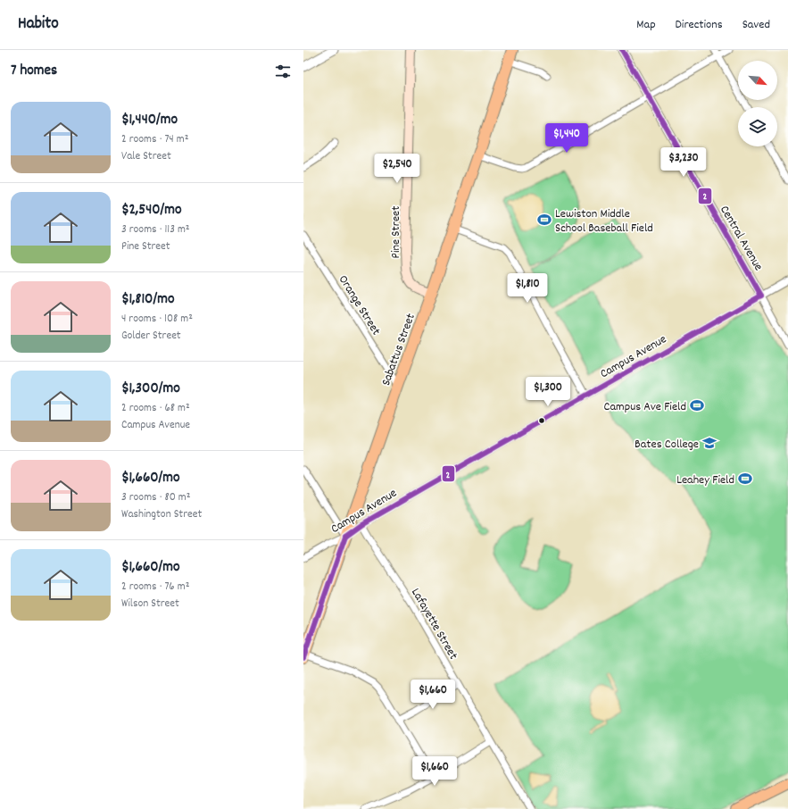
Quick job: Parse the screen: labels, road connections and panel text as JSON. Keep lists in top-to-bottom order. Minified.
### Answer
{"streets":{"main road":["Pine Street","Sabattus Street"],"street":["Central Avenue","Orange Street","Campus Avenue","Lafayette Street"]},"crossings":[["Pine Street","Sabattus Street"],["Central Avenue","Campus Avenue"],["Orange Street","Sabattus Street"],["Sabattus Street","Campus Avenue"],["Campus Avenue","Lafayette Street"]],"places":{"sports":["Lewiston Middle School Baseball Field","Campus Ave Field","Leahey Field"],"school or university":["Bates College"]},"lines":["transit line 2"],"north":"bottom right","page":{"header":"Habito","nav":["Map","Directions","Saved"],"heading":"7 homes","list":[{"name":"$1,440/mo","note":"2 rooms · 74 m² · Vale Street"},{"name":"$2,540/mo","note":"3 rooms · 113 m² · Pine Street"},{"name":"$1,810/mo","note":"4 rooms · 108 m² · Golder Street"},{"name":"$1,300/mo","note":"2 rooms · 68 m² · Campus Avenue"},{"name":"$1,660/mo","note":"3 rooms · 80 m² · Washington Street"},{"name":"$1,660/mo","note":"2 rooms · 76 m² · Wilson Street"}],"price":["$1,440","$3,230","$2,540","$1,810","$1,300","$1,660","$1,660"]}}
